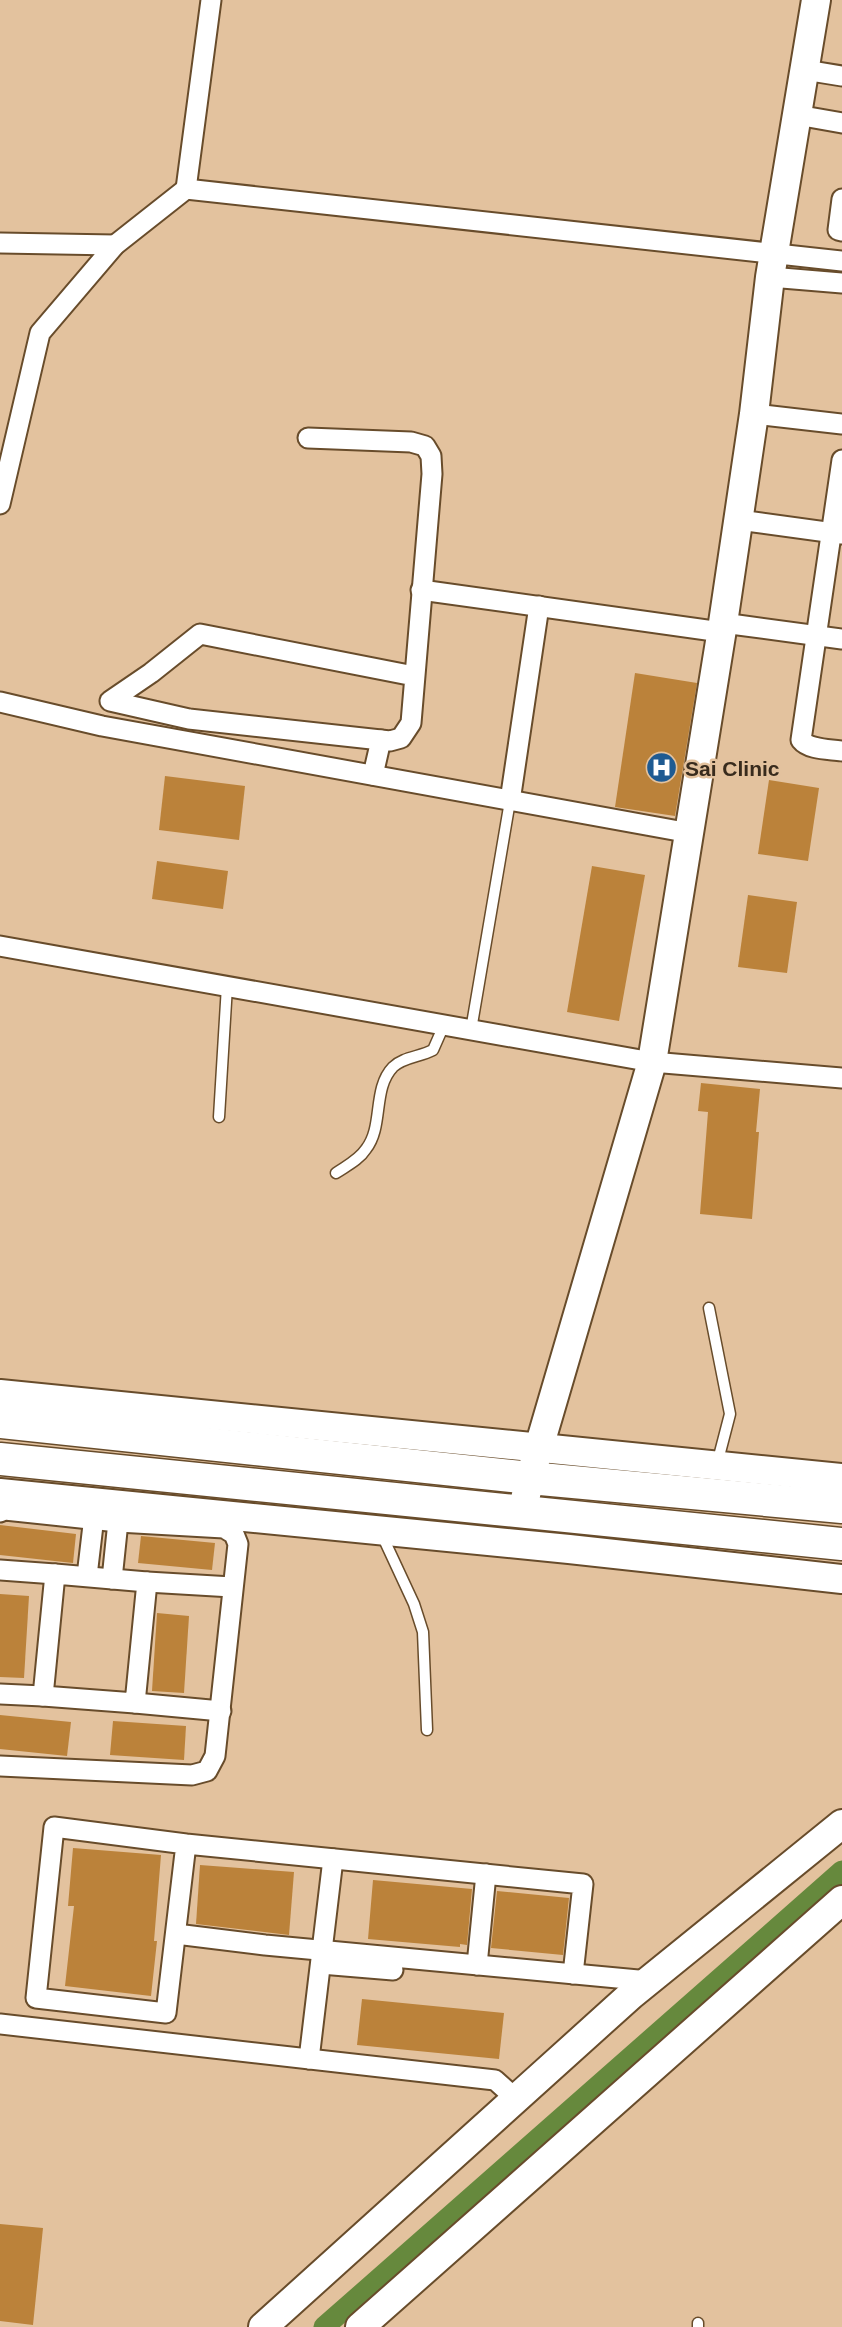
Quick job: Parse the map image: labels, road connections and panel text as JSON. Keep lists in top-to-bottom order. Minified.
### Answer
{"places":{"hospital":["Sai Clinic"]}}
